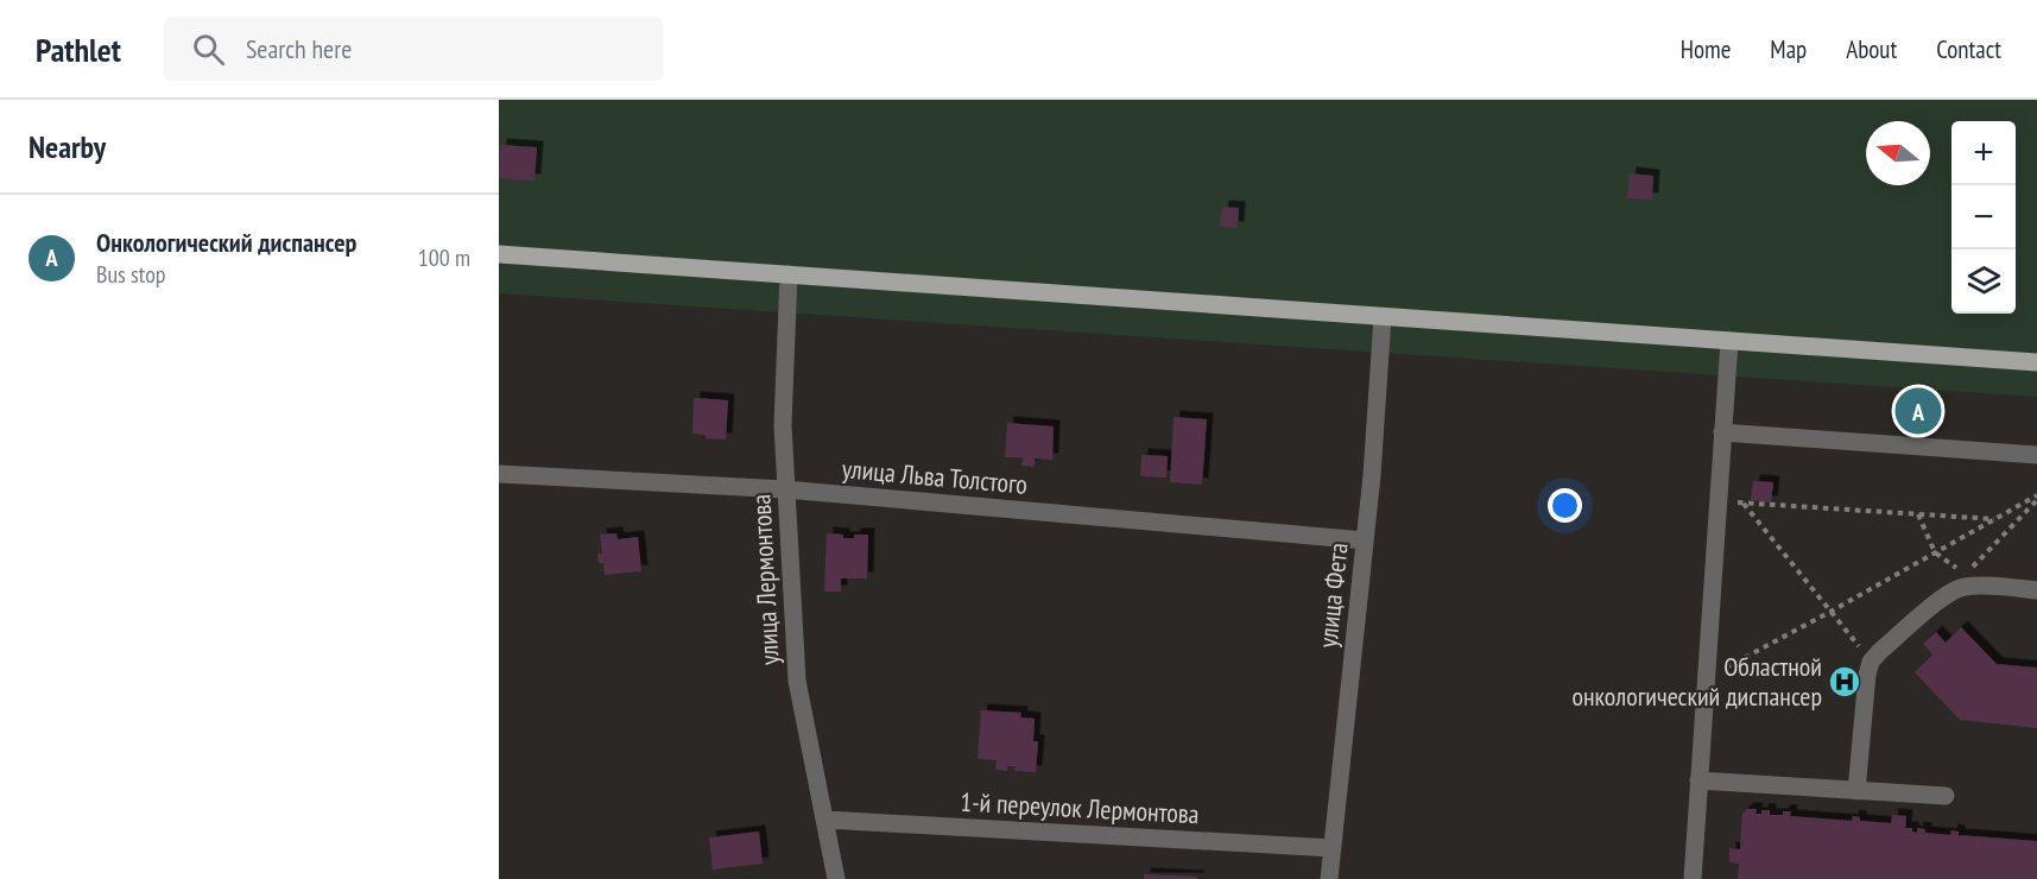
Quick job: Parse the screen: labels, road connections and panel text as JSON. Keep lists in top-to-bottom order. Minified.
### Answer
{"streets":{"street":["улица Льва Толстого","улица Лермонтова","улица Фета","1-й переулок Лермонтова"]},"crossings":[["улица Льва Толстого","улица Лермонтова"],["улица Льва Толстого","улица Фета"],["улица Лермонтова","1-й переулок Лермонтова"],["улица Фета","1-й переулок Лермонтова"]],"places":{"hospital":["Областной онкологический диспансер"]},"north":"left","page":{"header":"Pathlet","search":"Search here","nav":["Home","Map","About","Contact"],"heading":"Nearby","map_buttons":["+","−"],"list":[{"mark":"A","name":"Онкологический диспансер","note":"Bus stop","value":"100 m"}],"pins":"A"}}
